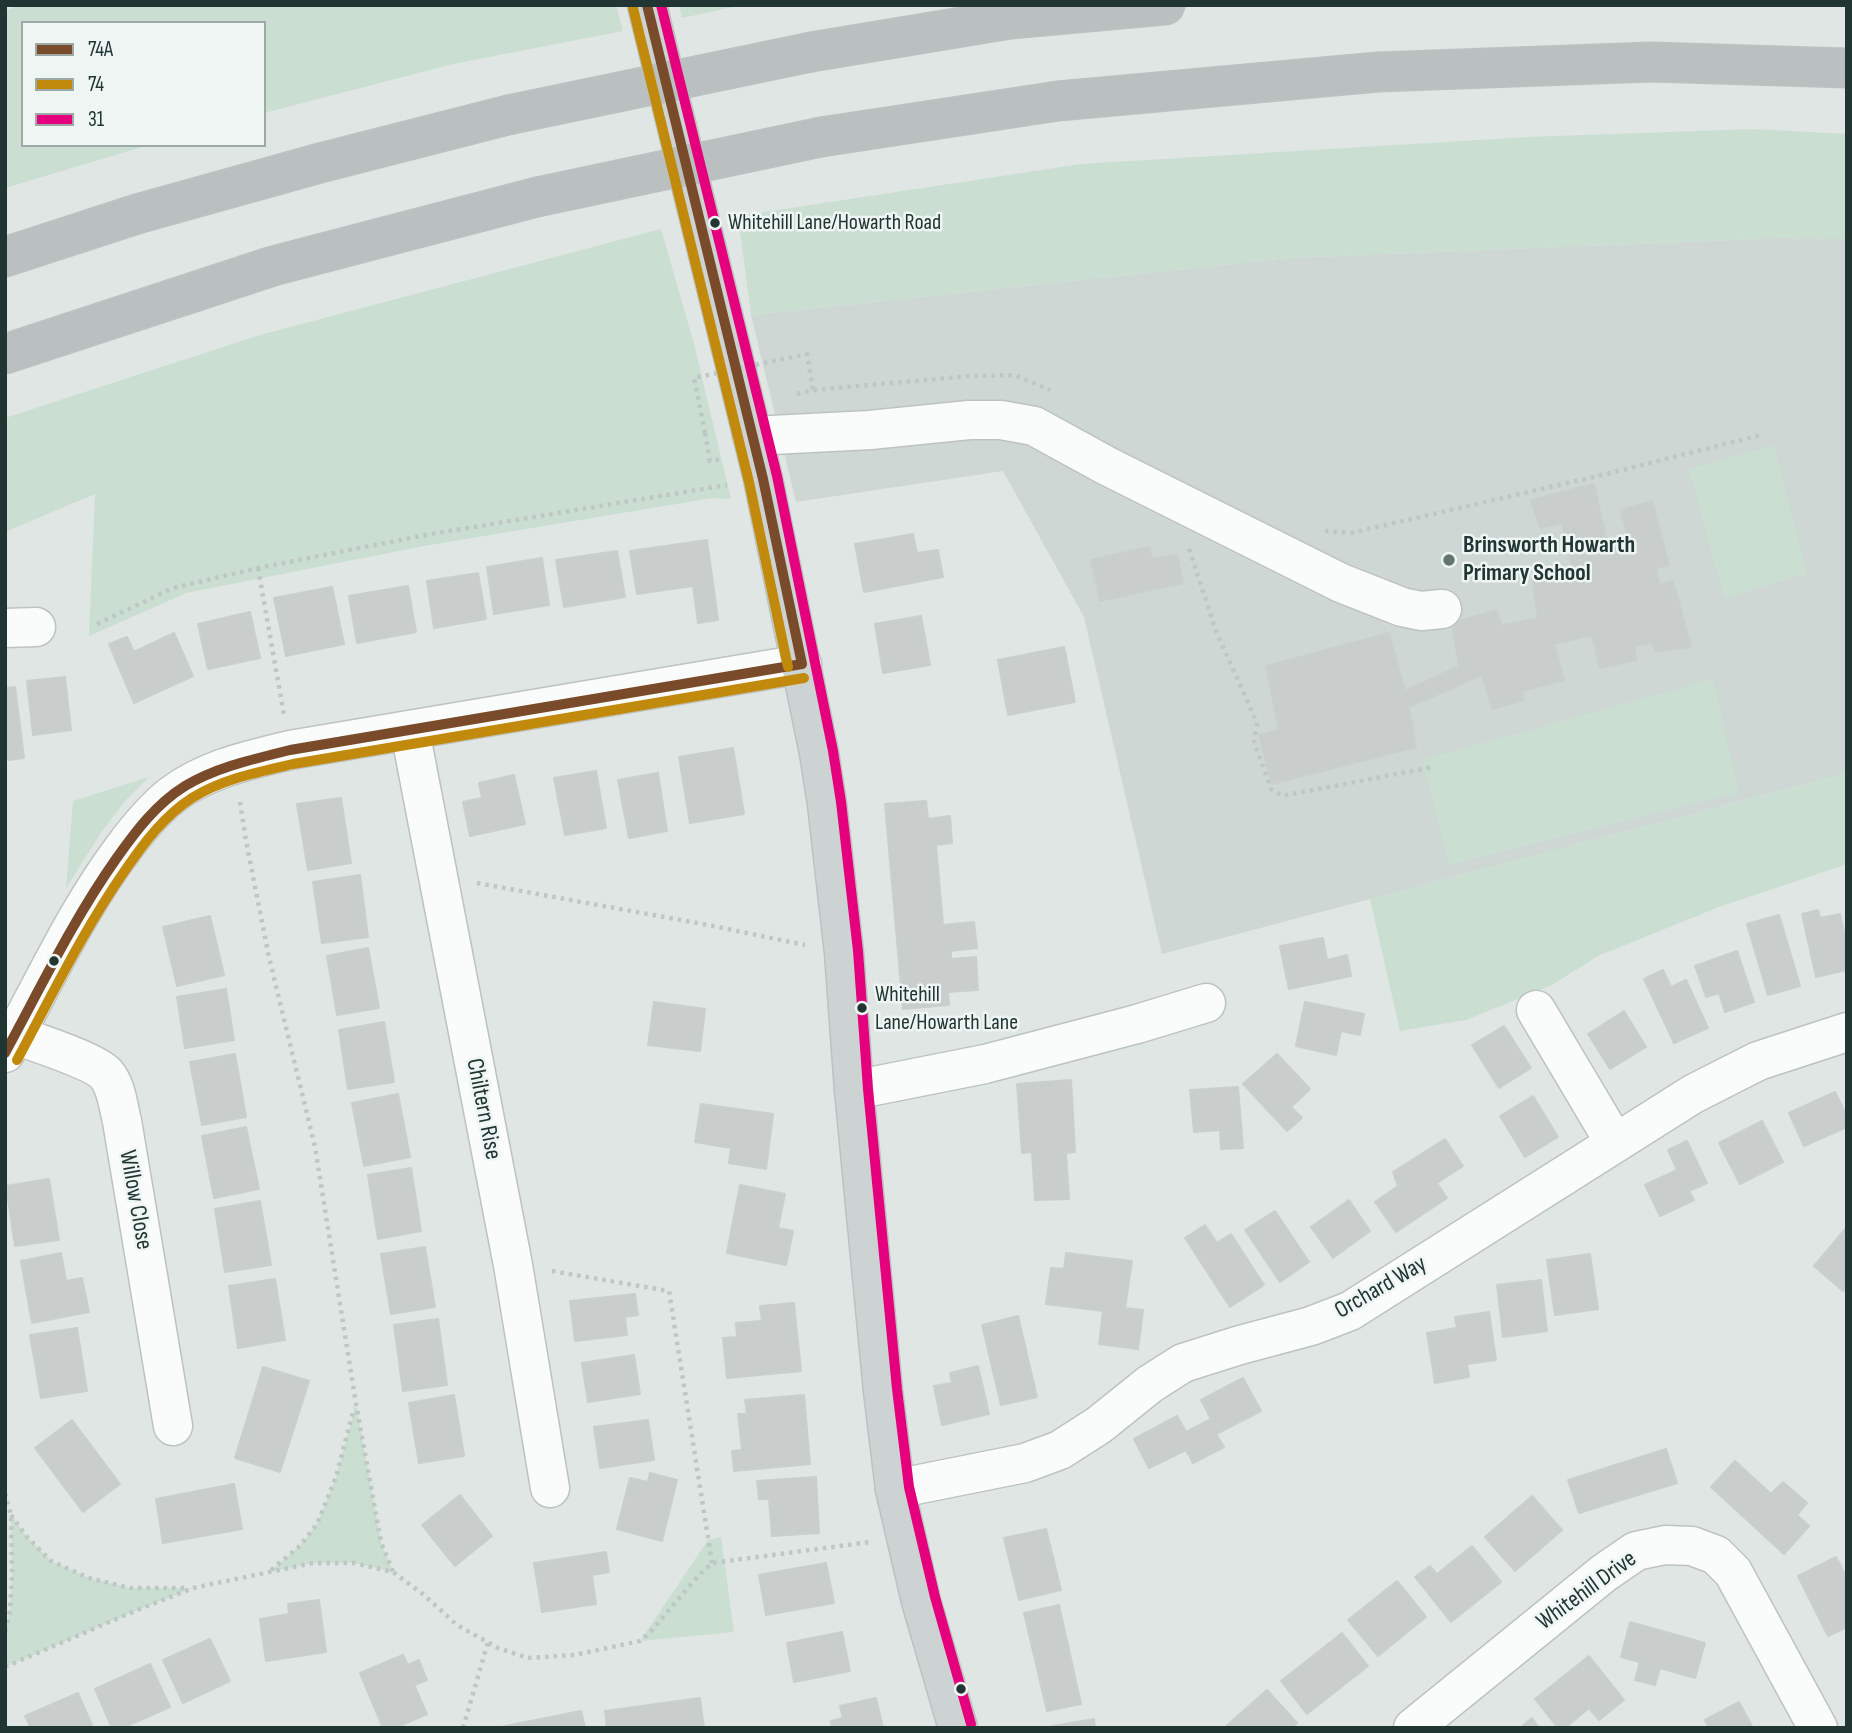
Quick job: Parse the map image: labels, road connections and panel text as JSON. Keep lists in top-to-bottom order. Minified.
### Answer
{"streets":{"street":["Chiltern Rise","Willow Close","Orchard Way","Whitehill Drive"]},"places":["Whitehill Lane/Howarth Road","Brinsworth Howarth Primary School","Whitehill Lane/Howarth Lane"],"lines":["transit line 74A","transit line 31","transit line 74"],"legend":["74A","74","31"]}
